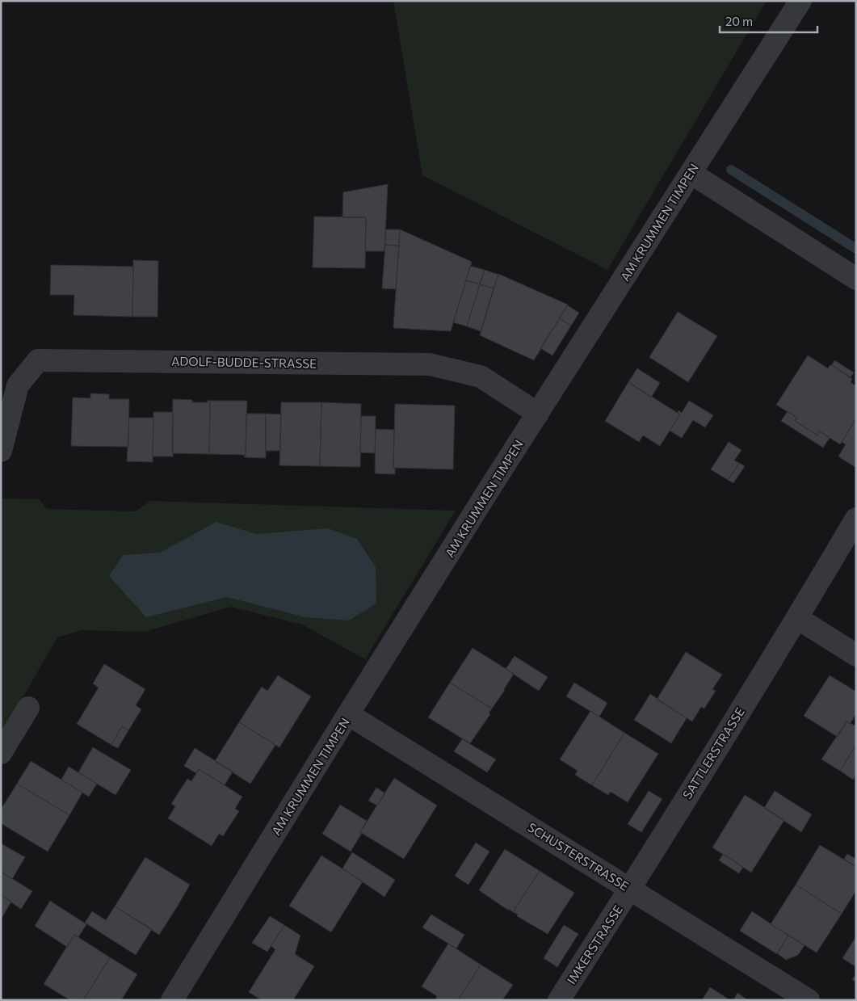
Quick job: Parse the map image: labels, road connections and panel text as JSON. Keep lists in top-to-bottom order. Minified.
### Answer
{"streets":{"street":["AM KRUMMEN TIMPEN","ADOLF-BUDDE-STRASSE","SATTLERSTRASSE","SCHUSTERSTRASSE","IMKERSTRASSE"]},"crossings":[["AM KRUMMEN TIMPEN","ADOLF-BUDDE-STRASSE"],["AM KRUMMEN TIMPEN","SCHUSTERSTRASSE"],["SATTLERSTRASSE","SCHUSTERSTRASSE"],["SATTLERSTRASSE","IMKERSTRASSE"],["SCHUSTERSTRASSE","IMKERSTRASSE"]],"scale_bar":"20 m"}
